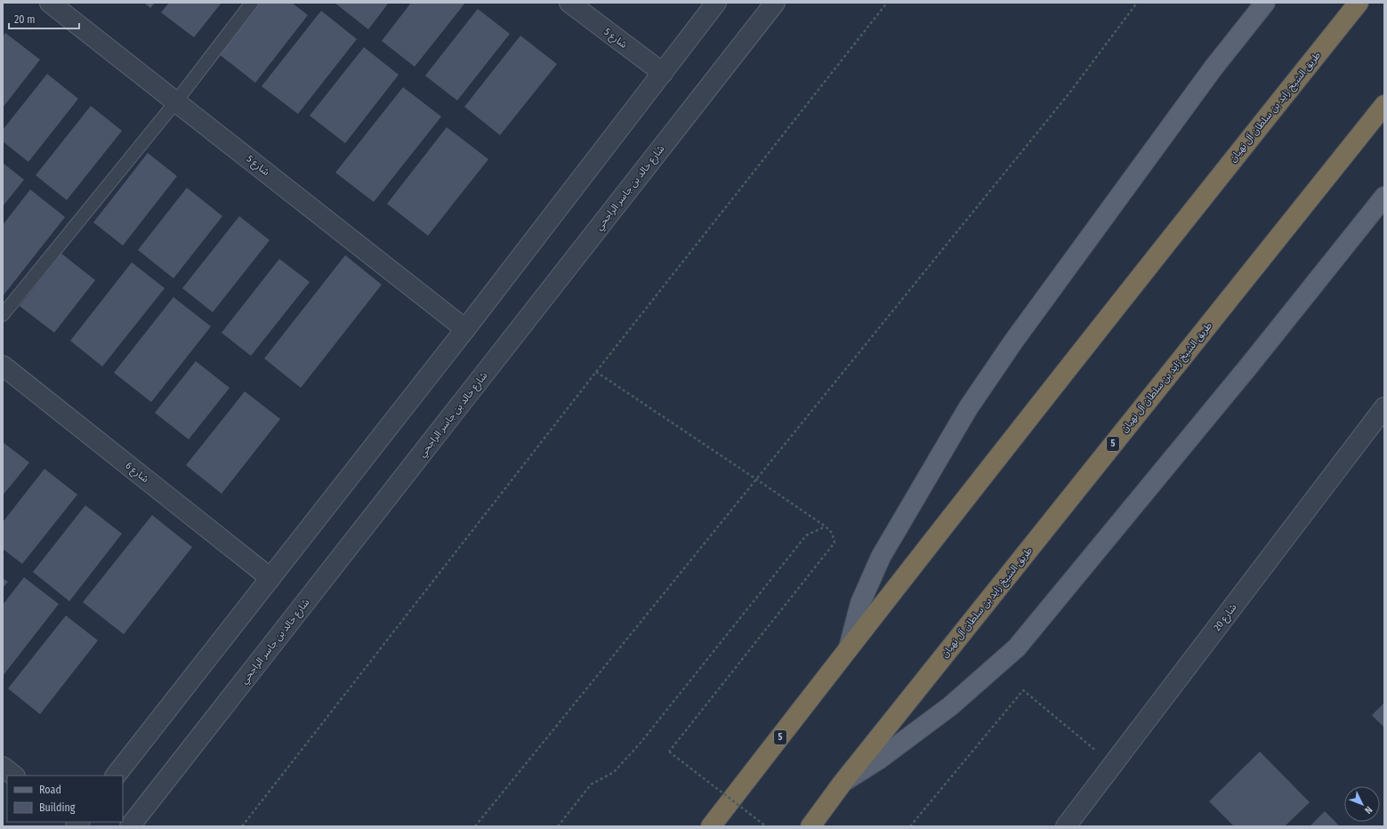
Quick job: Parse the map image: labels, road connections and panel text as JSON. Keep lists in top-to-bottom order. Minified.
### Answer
{"streets":{"highway":["طريق الشيخ زايد بن سلطان آل نهيان","5"],"street":["شارع 5","شارع خالد بن جاسر الراجحي","شارع 6","شارع 20"]},"legend":["Road","Building"],"scale_bar":"20 m","north":"bottom right"}
